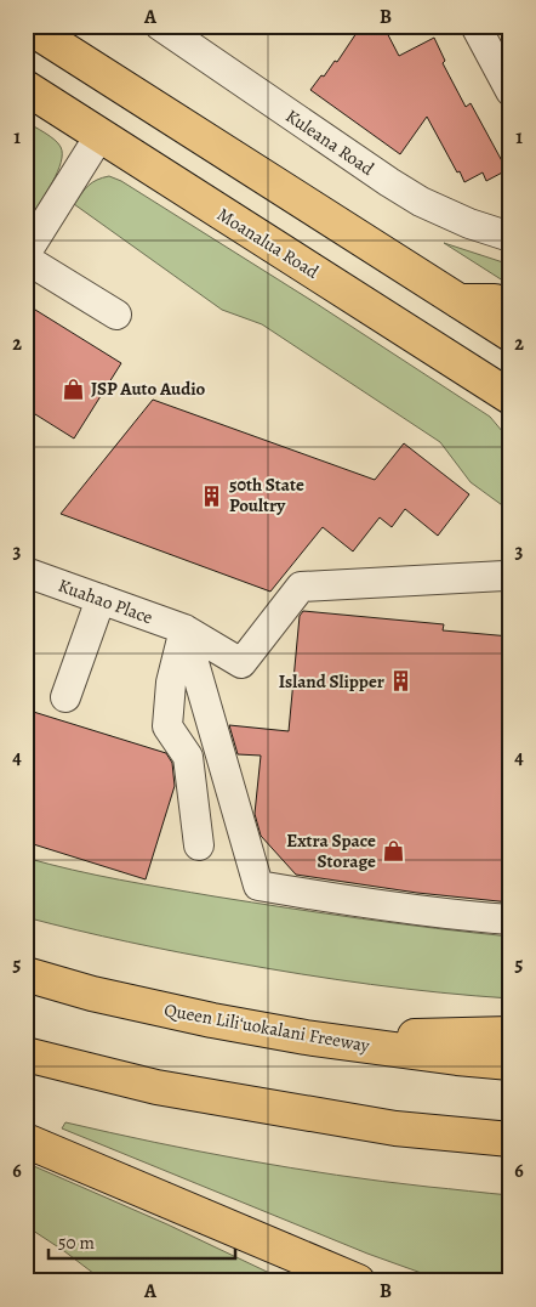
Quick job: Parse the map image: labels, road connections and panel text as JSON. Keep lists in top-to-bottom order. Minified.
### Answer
{"streets":{"main road":["Moanalua Road","Queen Liliʻuokalani Freeway"],"street":["Kuleana Road","Kuahao Place"]},"places":{"shop":["JSP Auto Audio","Extra Space Storage"],"building":["50th State Poultry","Island Slipper"]},"scale_bar":"50 m","grid":{"columns":["A","B"],"rows":["1","2","3","4","5","6"]}}
